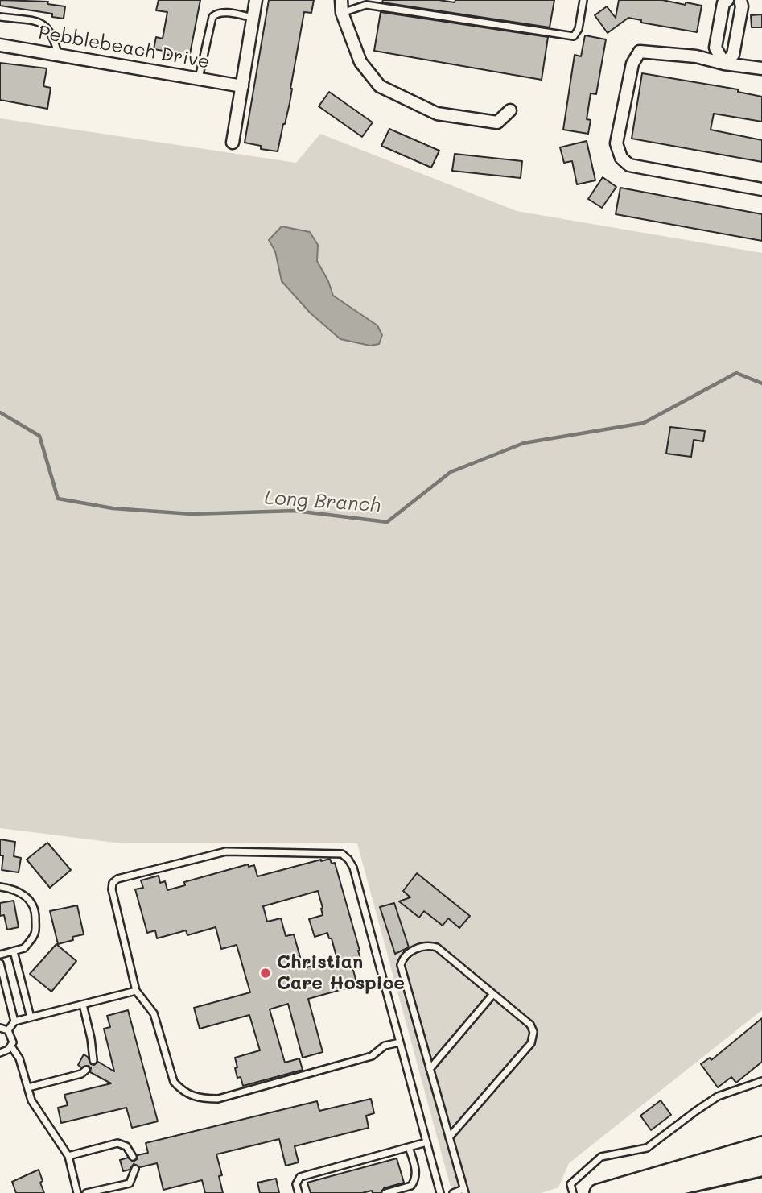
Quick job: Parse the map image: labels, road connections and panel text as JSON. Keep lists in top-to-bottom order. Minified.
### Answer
{"streets":{"street":["Pebblebeach Drive"]},"water":["Long Branch"],"places":["Christian Care Hospice"]}
